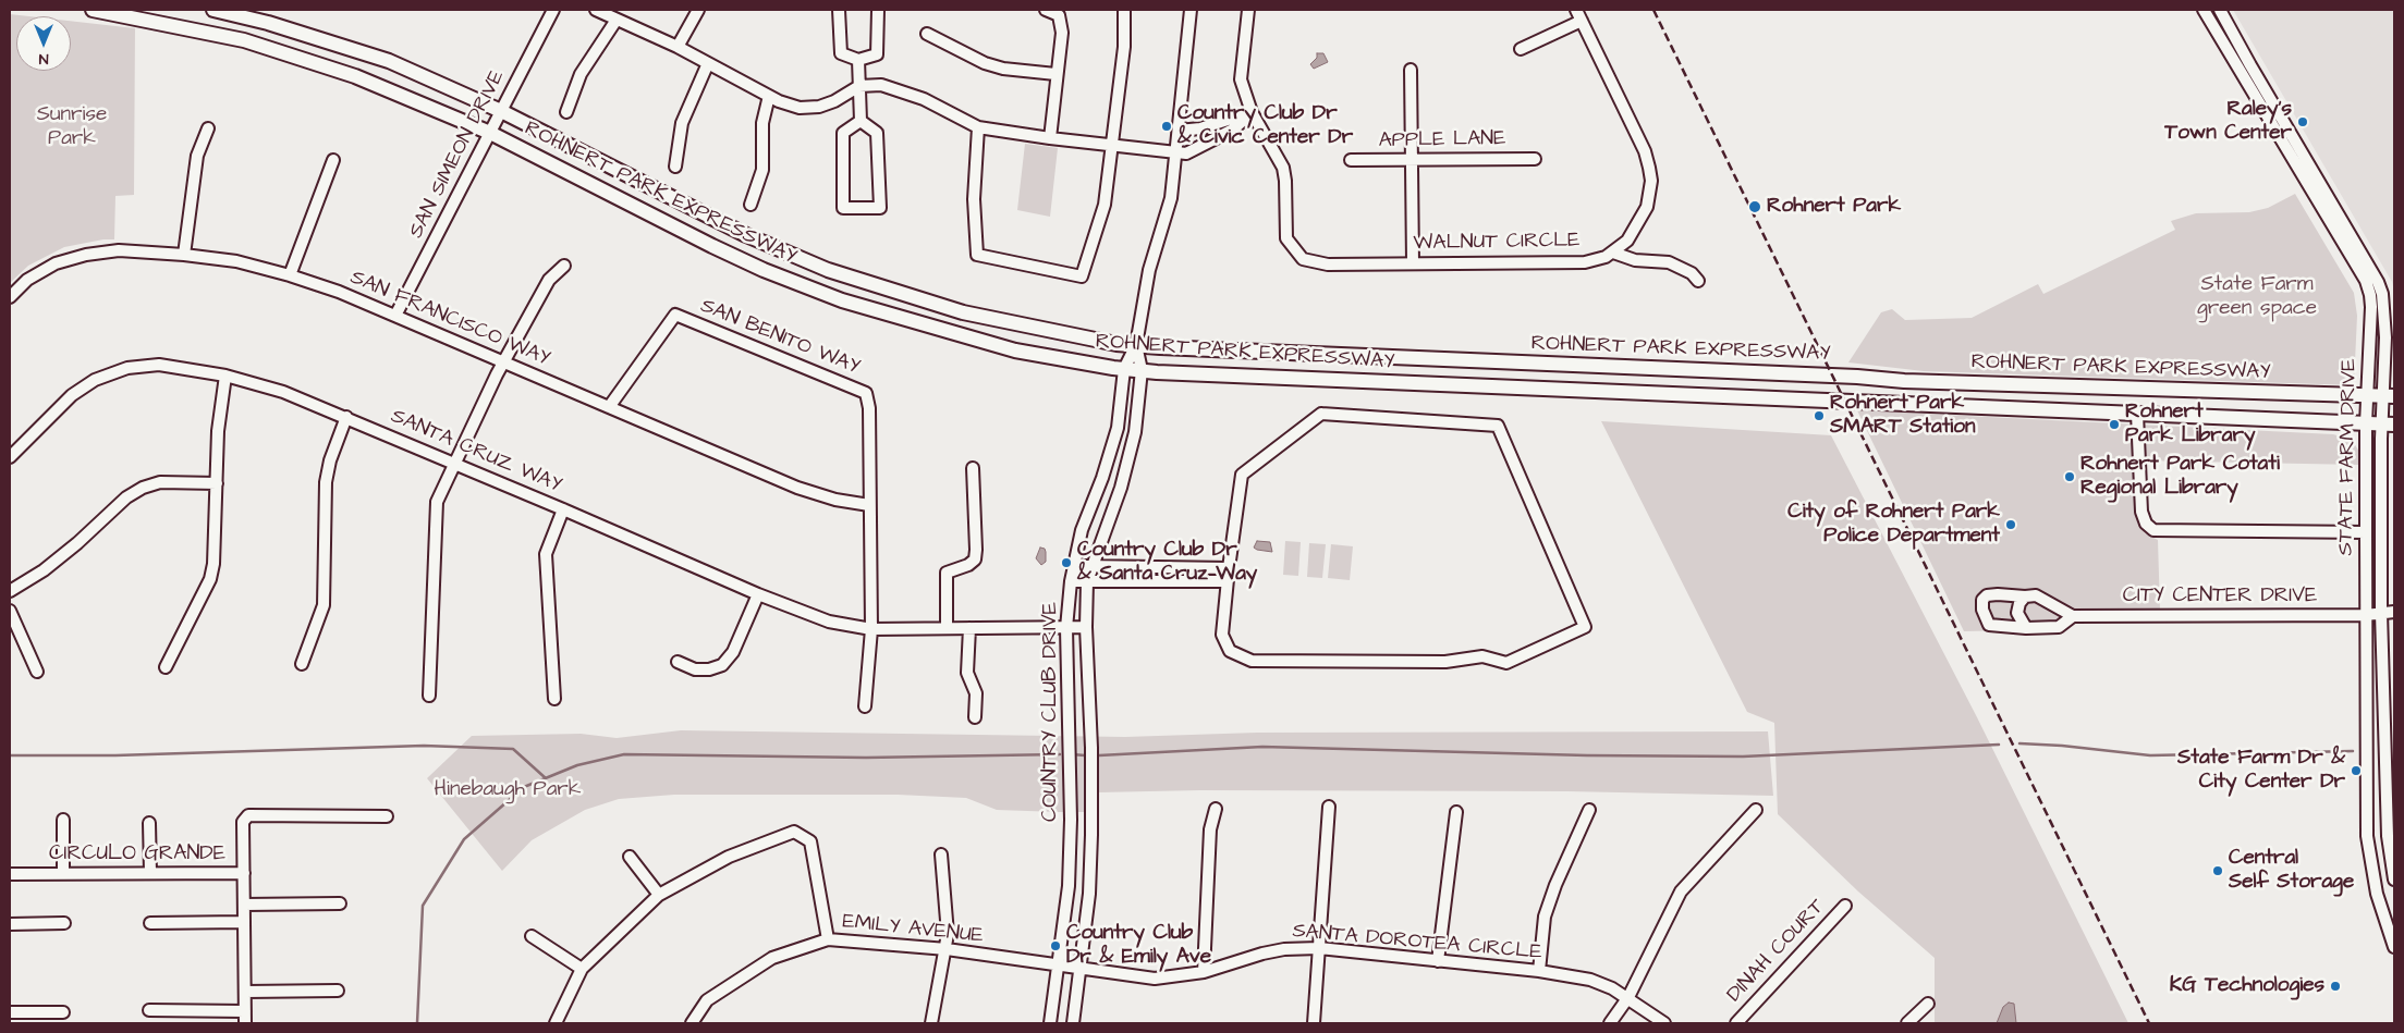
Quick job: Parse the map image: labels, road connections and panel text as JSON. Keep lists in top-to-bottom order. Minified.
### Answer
{"streets":{"main road":["ROHNERT PARK EXPRESSWAY"],"street":["APPLE LANE","SAN SIMEON DRIVE","WALNUT CIRCLE","SAN FRANCISCO WAY","SAN BENITO WAY","SANTA CRUZ WAY","STATE FARM DRIVE","CITY CENTER DRIVE","COUNTRY CLUB DRIVE","CIRCULO GRANDE","EMILY AVENUE","SANTA DOROTEA CIRCLE","DINAH COURT"]},"crossings":[["SAN SIMEON DRIVE","ROHNERT PARK EXPRESSWAY"],["SAN SIMEON DRIVE","SAN FRANCISCO WAY"],["ROHNERT PARK EXPRESSWAY","STATE FARM DRIVE"],["ROHNERT PARK EXPRESSWAY","COUNTRY CLUB DRIVE"],["SAN FRANCISCO WAY","SAN BENITO WAY"],["SAN BENITO WAY","SANTA CRUZ WAY"],["SANTA CRUZ WAY","COUNTRY CLUB DRIVE"],["STATE FARM DRIVE","CITY CENTER DRIVE"],["COUNTRY CLUB DRIVE","EMILY AVENUE"],["COUNTRY CLUB DRIVE","SANTA DOROTEA CIRCLE"],["EMILY AVENUE","SANTA DOROTEA CIRCLE"]],"parks":["Sunrise Park","State Farm green space","Hinebaugh Park"],"places":["Raley's Town Center","Country Club Dr & Civic Center Dr","Rohnert Park","Rohnert Park SMART Station","Rohnert Park Library","Rohnert Park Cotati Regional Library","City of Rohnert Park Police Department","Country Club Dr & Santa Cruz Way","State Farm Dr & City Center Dr","Central Self Storage","Country Club Dr & Emily Ave","KG Technologies"],"north":"bottom"}
